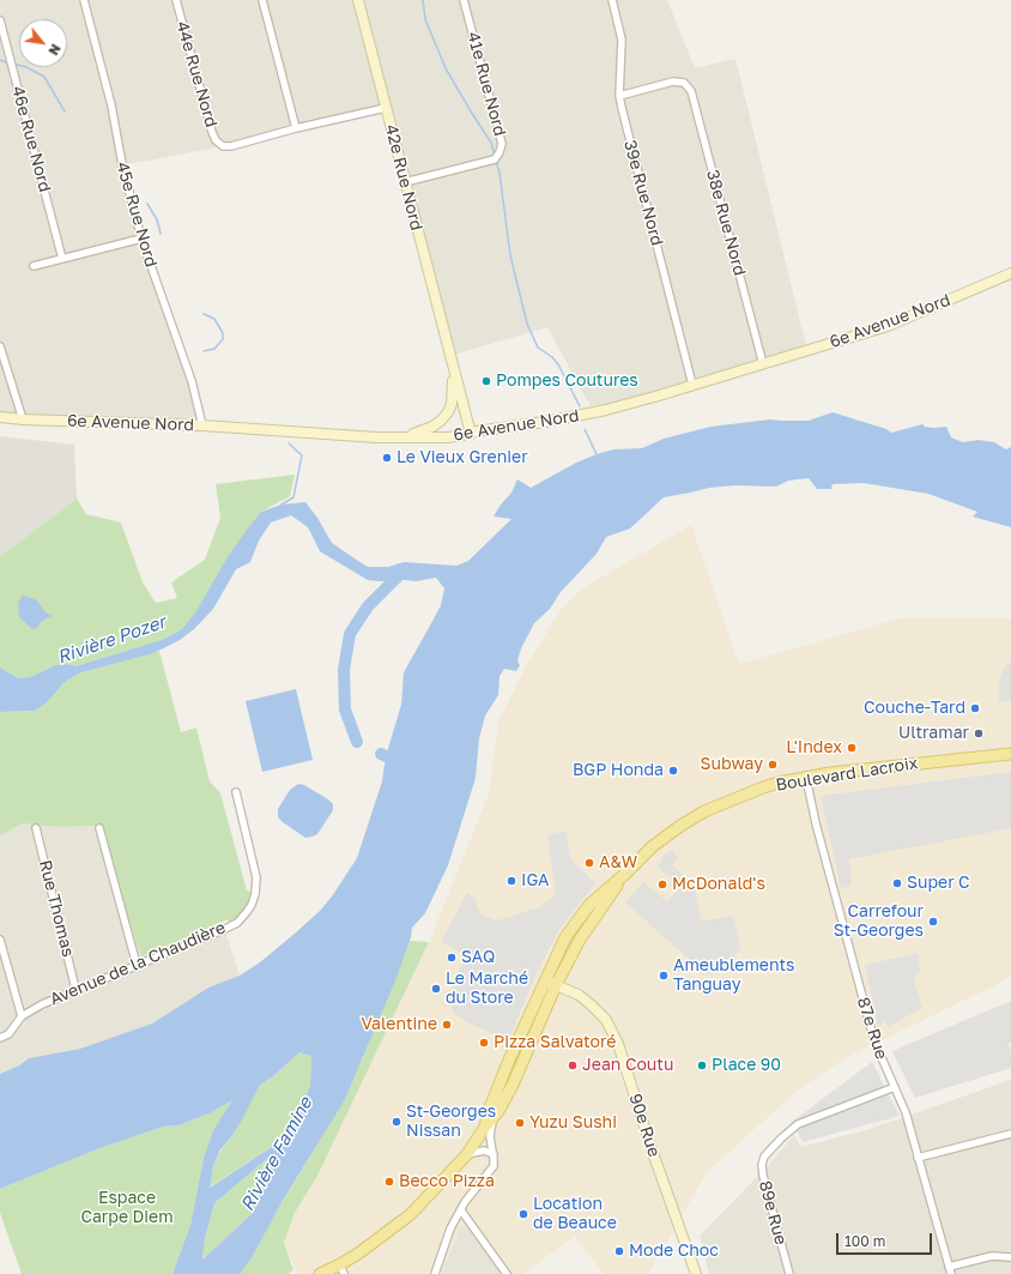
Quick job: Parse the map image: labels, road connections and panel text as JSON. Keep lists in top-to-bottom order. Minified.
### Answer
{"streets":{"main road":["42e Rue Nord","6e Avenue Nord","Boulevard Lacroix","90e Rue"],"street":["44e Rue Nord","41e Rue Nord","46e Rue Nord","39e Rue Nord","45e Rue Nord","38e Rue Nord","Rue Thomas","Avenue de la Chaudière","87e Rue","89e Rue"]},"crossings":[["41e Rue Nord","42e Rue Nord"],["42e Rue Nord","6e Avenue Nord"],["39e Rue Nord","38e Rue Nord"],["39e Rue Nord","6e Avenue Nord"],["45e Rue Nord","6e Avenue Nord"],["38e Rue Nord","6e Avenue Nord"],["Boulevard Lacroix","87e Rue"],["Boulevard Lacroix","90e Rue"],["Rue Thomas","Avenue de la Chaudière"],["87e Rue","89e Rue"]],"water":["Rivière Pozer","Rivière Famine"],"parks":["Espace Carpe Diem"],"places":["Pompes Coutures","Le Vieux Grenier","Couche-Tard","Ultramar","L'Index","Subway","BGP Honda","A&W","IGA","Super C","McDonald's","Carrefour St-Georges","SAQ","Ameublements Tanguay","Le Marché du Store","Valentine","Pizza Salvatoré","Jean Coutu","Place 90","St-Georges Nissan","Yuzu Sushi","Becco Pizza","Location de Beauce","Mode Choc"],"scale_bar":"100 m","north":"bottom right"}
